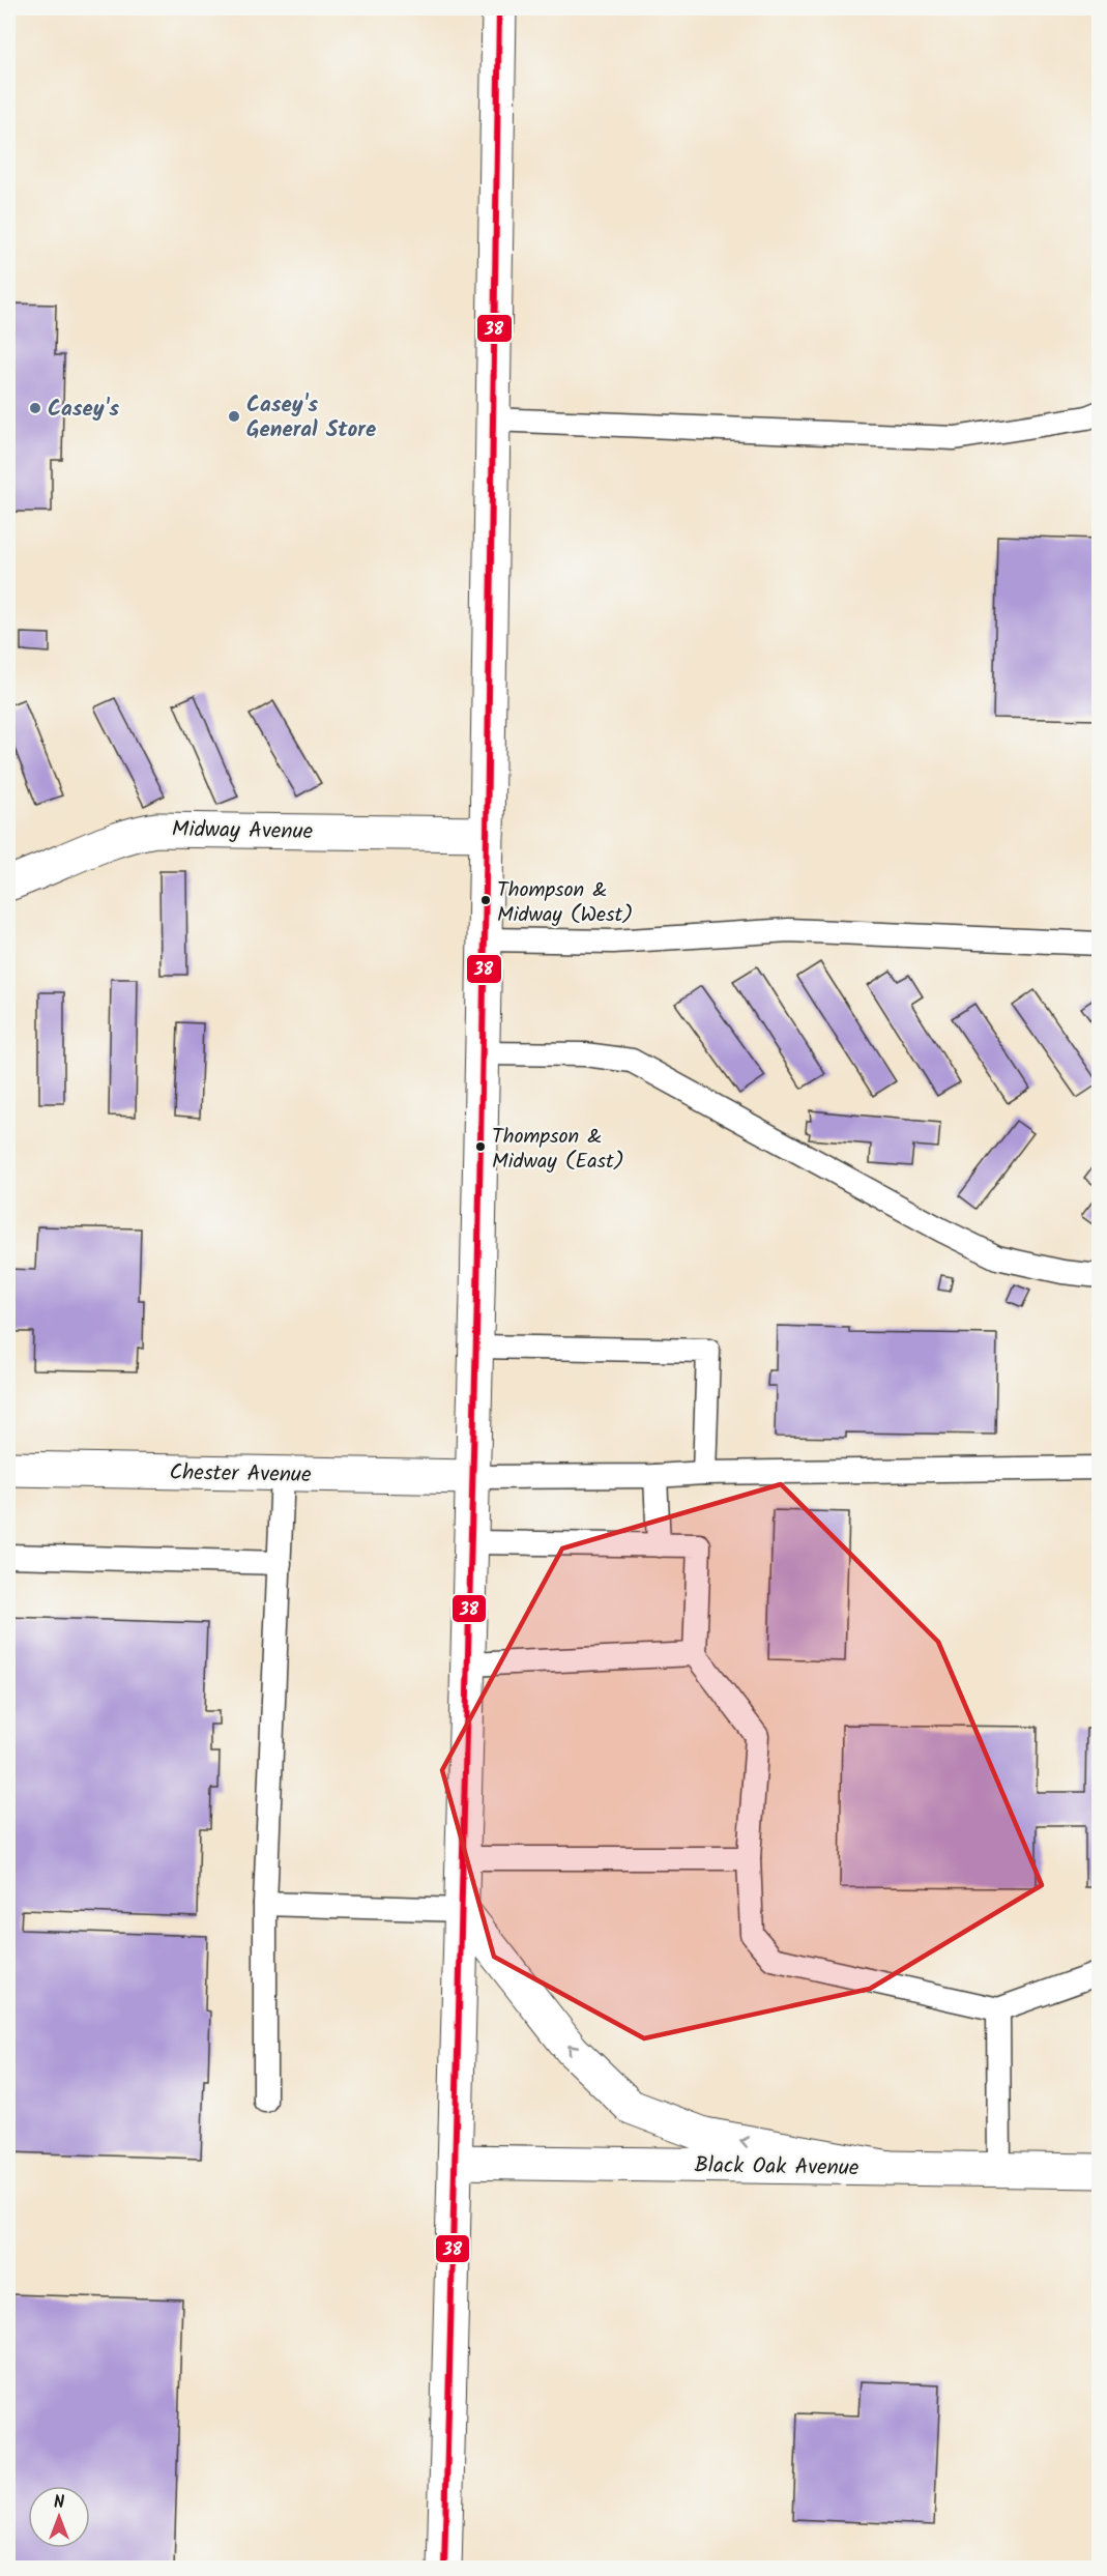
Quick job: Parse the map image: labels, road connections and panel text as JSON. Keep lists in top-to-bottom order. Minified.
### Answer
{"streets":{"main road":["Midway Avenue","Chester Avenue","Black Oak Avenue"]},"places":["Casey's","Casey's General Store","Thompson & Midway (West)","Thompson & Midway (East)"],"lines":["transit line 38"],"north":"top"}
